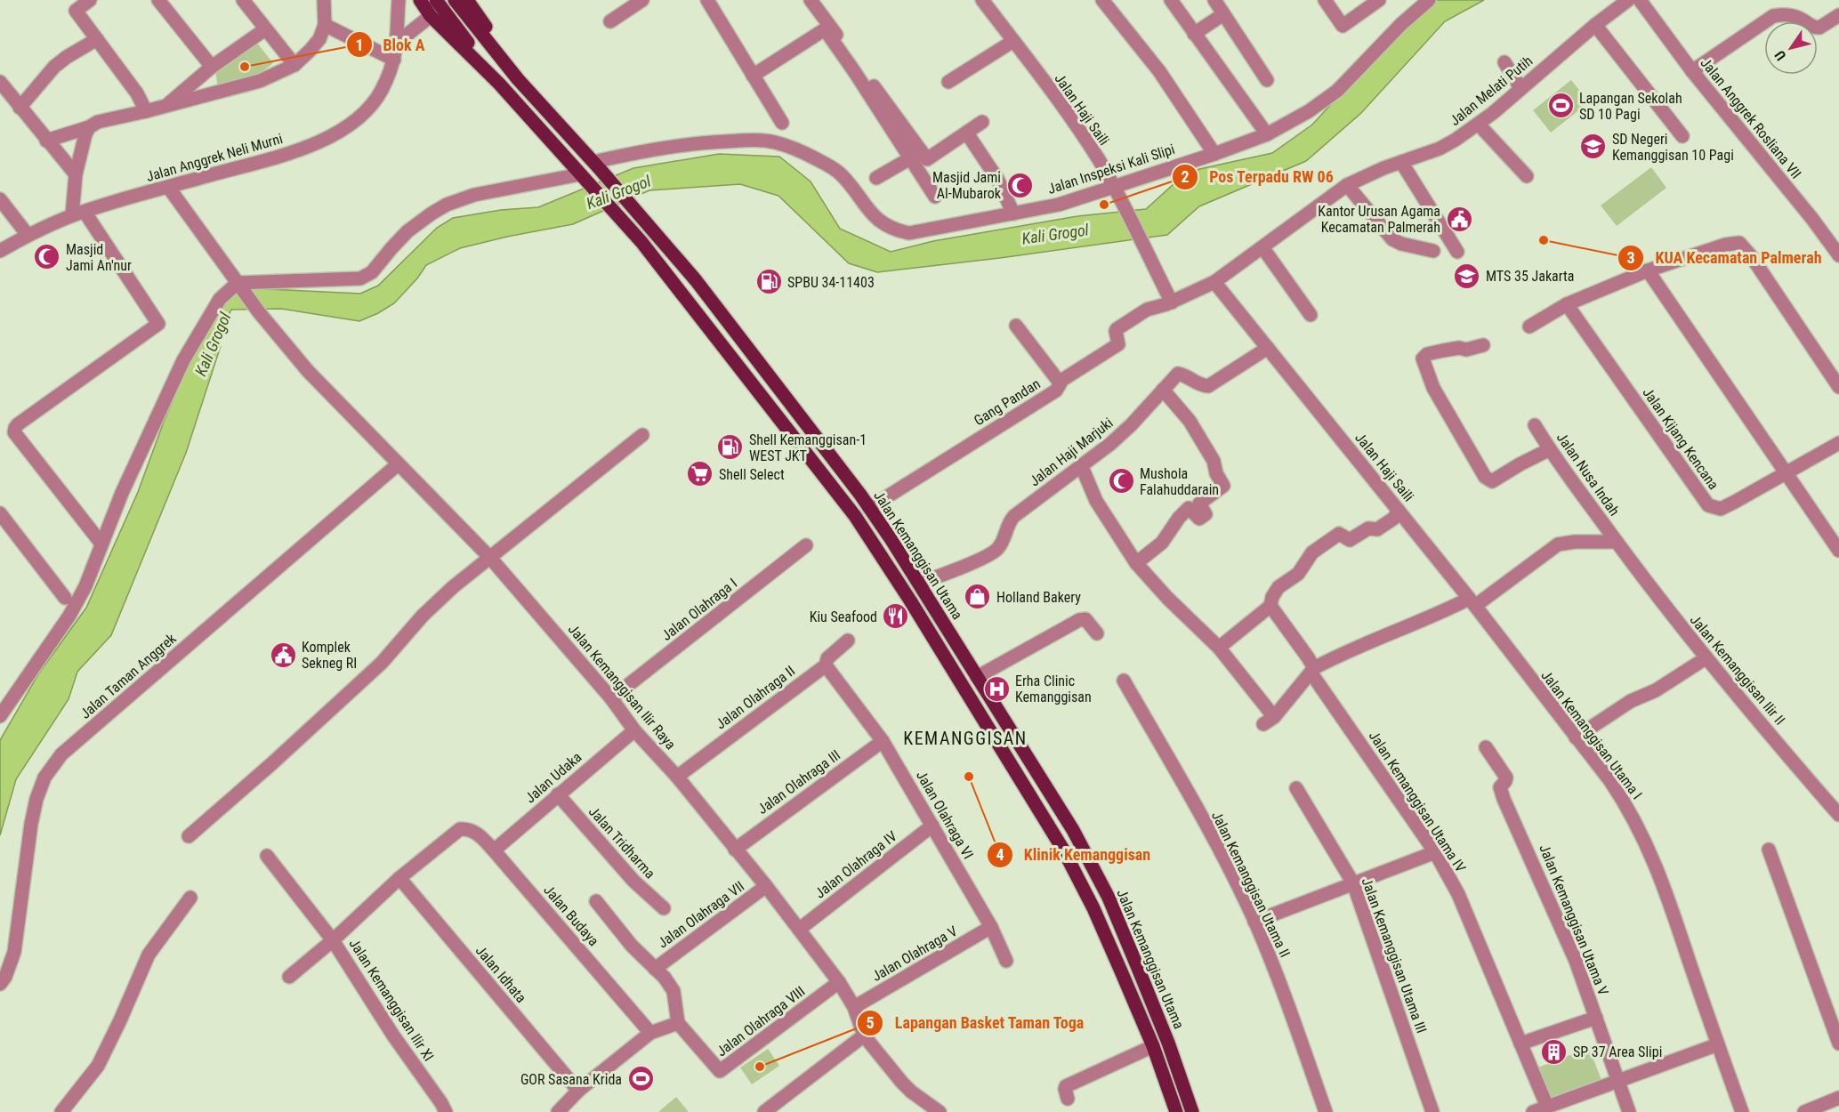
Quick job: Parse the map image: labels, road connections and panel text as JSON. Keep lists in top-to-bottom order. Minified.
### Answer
{"streets":{"main road":["Jalan Kemanggisan Utama"],"street":["Jalan Melati Putih","Jalan Haji Saili","Jalan Anggrek Rosliana VII","Jalan Anggrek Neli Murni","Jalan Inspeksi Kali Slipi","Gang Pandan","Jalan Kijang Kencana","Jalan Haji Marjuki","Jalan Nusa Indah","Jalan Olahraga I","Jalan Kemanggisan Ilir II","Jalan Taman Anggrek","Jalan Kemanggisan Ilir Raya","Jalan Olahraga II","Jalan Kemanggisan Utama I","Jalan Udaka","Jalan Olahraga III","Jalan Kemanggisan Utama IV","Jalan Olahraga VI","Jalan Tridharma","Jalan Olahraga IV","Jalan Kemanggisan Utama II","Jalan Olahraga VII","Jalan Budaya","Jalan Kemanggisan Utama V","Jalan Olahraga V","Jalan Kemanggisan Utama III","Jalan Idhata","Jalan Kemanggisan Ilir XI","Jalan Olahraga VIII"]},"crossings":[["Jalan Melati Putih","Jalan Haji Saili"],["Jalan Melati Putih","Gang Pandan"],["Jalan Haji Saili","Jalan Inspeksi Kali Slipi"],["Jalan Haji Saili","Gang Pandan"],["Jalan Haji Saili","Jalan Haji Marjuki"],["Jalan Haji Saili","Jalan Kemanggisan Utama I"],["Jalan Anggrek Neli Murni","Jalan Kemanggisan Ilir Raya"],["Jalan Inspeksi Kali Slipi","Jalan Kemanggisan Utama"],["Gang Pandan","Jalan Kemanggisan Utama"],["Jalan Haji Marjuki","Jalan Kemanggisan Utama"],["Jalan Nusa Indah","Jalan Kemanggisan Ilir II"],["Jalan Olahraga I","Jalan Kemanggisan Ilir Raya"],["Jalan Taman Anggrek","Jalan Kemanggisan Ilir Raya"],["Jalan Kemanggisan Ilir Raya","Jalan Olahraga II"],["Jalan Kemanggisan Ilir Raya","Jalan Udaka"],["Jalan Kemanggisan Ilir Raya","Jalan Olahraga III"],["Jalan Kemanggisan Ilir Raya","Jalan Olahraga IV"],["Jalan Kemanggisan Ilir Raya","Jalan Olahraga VII"],["Jalan Kemanggisan Ilir Raya","Jalan Olahraga V"],["Jalan Kemanggisan Ilir Raya","Jalan Olahraga VIII"],["Jalan Olahraga II","Jalan Olahraga VI"],["Jalan Udaka","Jalan Tridharma"],["Jalan Udaka","Jalan Budaya"],["Jalan Olahraga III","Jalan Olahraga VI"],["Jalan Olahraga VI","Jalan Olahraga IV"],["Jalan Olahraga VI","Jalan Olahraga V"],["Jalan Olahraga VII","Jalan Olahraga VIII"],["Jalan Budaya","Jalan Kemanggisan Ilir XI"],["Jalan Idhata","Jalan Kemanggisan Ilir XI"]],"districts":["KEMANGGISAN"],"water":["Kali Grogol"],"places":{"other":["Blok A","Pos Terpadu RW 06","KUA Kecamatan Palmerah","Klinik Kemanggisan","Lapangan Basket Taman Toga"],"sports":["Lapangan Sekolah SD 10 Pagi","GOR Sasana Krida"],"school or university":["SD Negeri Kemanggisan 10 Pagi","MTS 35 Jakarta"],"mosque":["Masjid Jami Al-Mubarok","Masjid Jami An'nur","Mushola Falahuddarain"],"public building":["Kantor Urusan Agama Kecamatan Palmerah","Komplek Sekneg RI"],"fuel station":["SPBU 34-11403","Shell Kemanggisan-1 WEST JKT"],"supermarket":["Shell Select"],"shop":["Holland Bakery"],"restaurant":["Kiu Seafood"],"hospital":["Erha Clinic Kemanggisan"],"building":["SP 37 Area Slipi"]},"north":"bottom left"}
